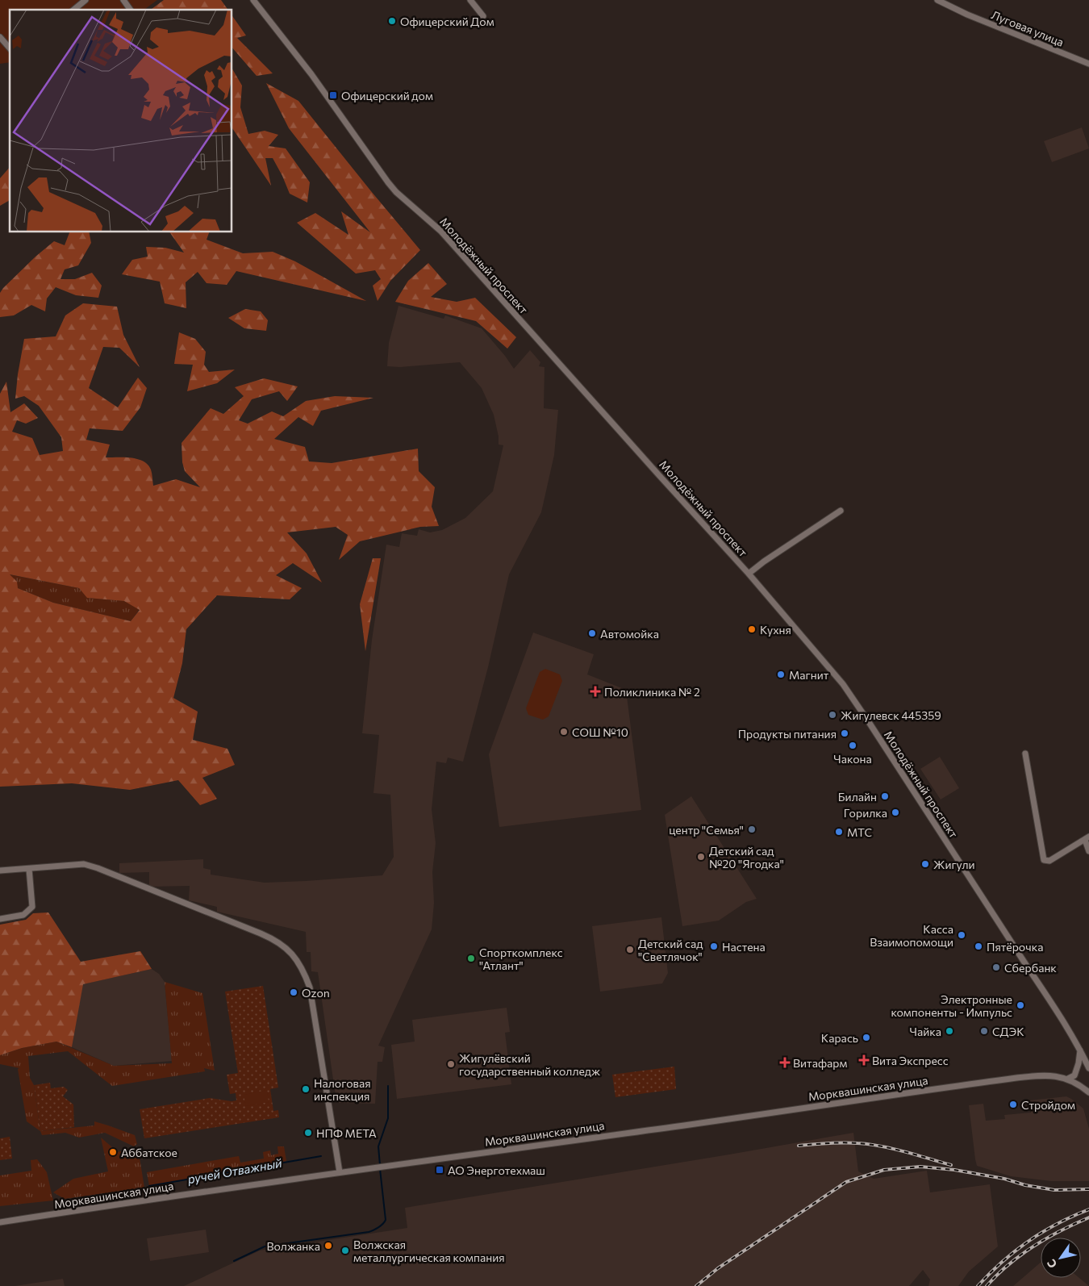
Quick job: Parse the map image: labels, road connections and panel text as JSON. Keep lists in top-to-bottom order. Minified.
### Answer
{"streets":{"street":["Луговая улица","Молодёжный проспект","Морквашинская улица"]},"water":["ручей Отважный"],"places":{"other":["Офицерский Дом","Кухня","Автомойка","Магнит","Жигулевск 445359","СОШ №10","Продукты питания","Чакона","Билайн","Горилка","центр \"Семья\"","МТС","Детский сад №20 \"Ягодка\"","Жигули","Касса Взаимопомощи","Настена","Пятёрочка","Детский сад \"Светлячок\"","Спорткомплекс \"Атлант\"","Сбербанк","Ozon","Электронные компоненты - Импульс","Чайка","СДЭК","Карась","Жигулёвский государственный колледж","Налоговая инспекция","Стройдом","НПФ МЕТА","Аббатское","Волжанка","Волжская металлургическая компания"],"transit":["Офицерский дом","АО Энерготехмаш"],"health":["Поликлиника № 2","Вита Экспресс","Витафарм"]},"north":"bottom left"}
